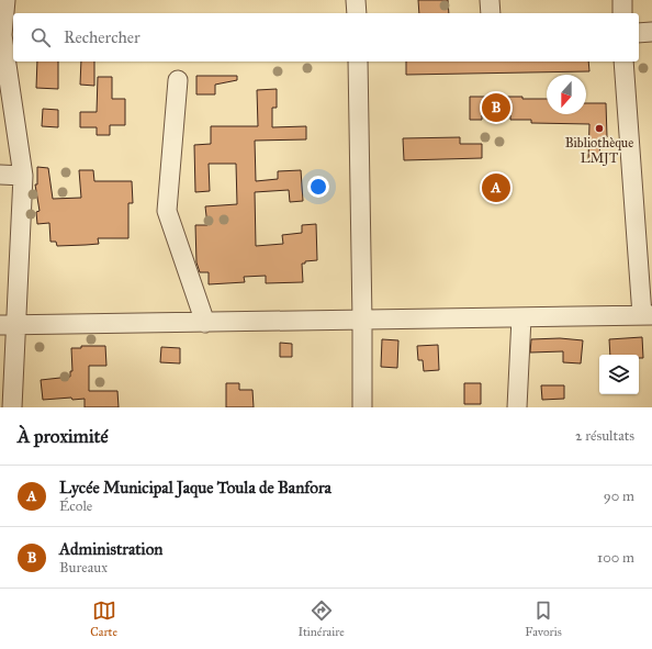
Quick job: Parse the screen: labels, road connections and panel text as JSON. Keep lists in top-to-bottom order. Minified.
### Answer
{"places":["Bibliothèque LMJT"],"north":"bottom","page":{"search":"Rechercher","pins":["B","A"],"heading":["À proximité","2 résultats"],"list":[{"mark":"A","name":"Lycée Municipal Jaque Toula de Banfora","note":"École","value":"90 m"},{"mark":"B","name":"Administration","note":"Bureaux","value":"100 m"}],"nav":["Carte","Itinéraire","Favoris"]}}
